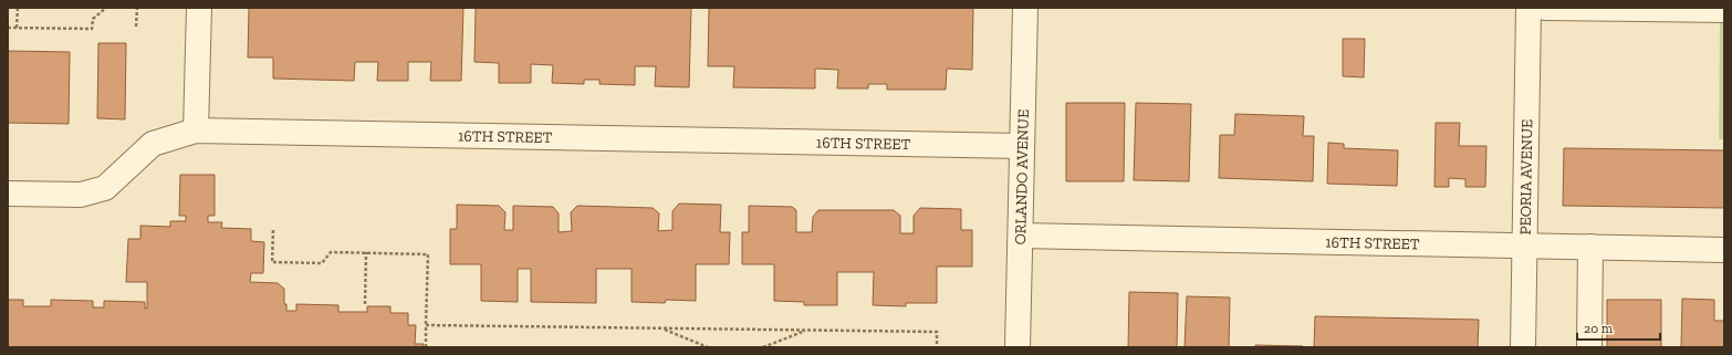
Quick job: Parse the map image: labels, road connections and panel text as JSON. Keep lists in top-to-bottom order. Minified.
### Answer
{"streets":{"street":["16TH STREET","PEORIA AVENUE","ORLANDO AVENUE"]},"crossings":[["16TH STREET","PEORIA AVENUE"],["16TH STREET","ORLANDO AVENUE"]],"scale_bar":"20 m"}
